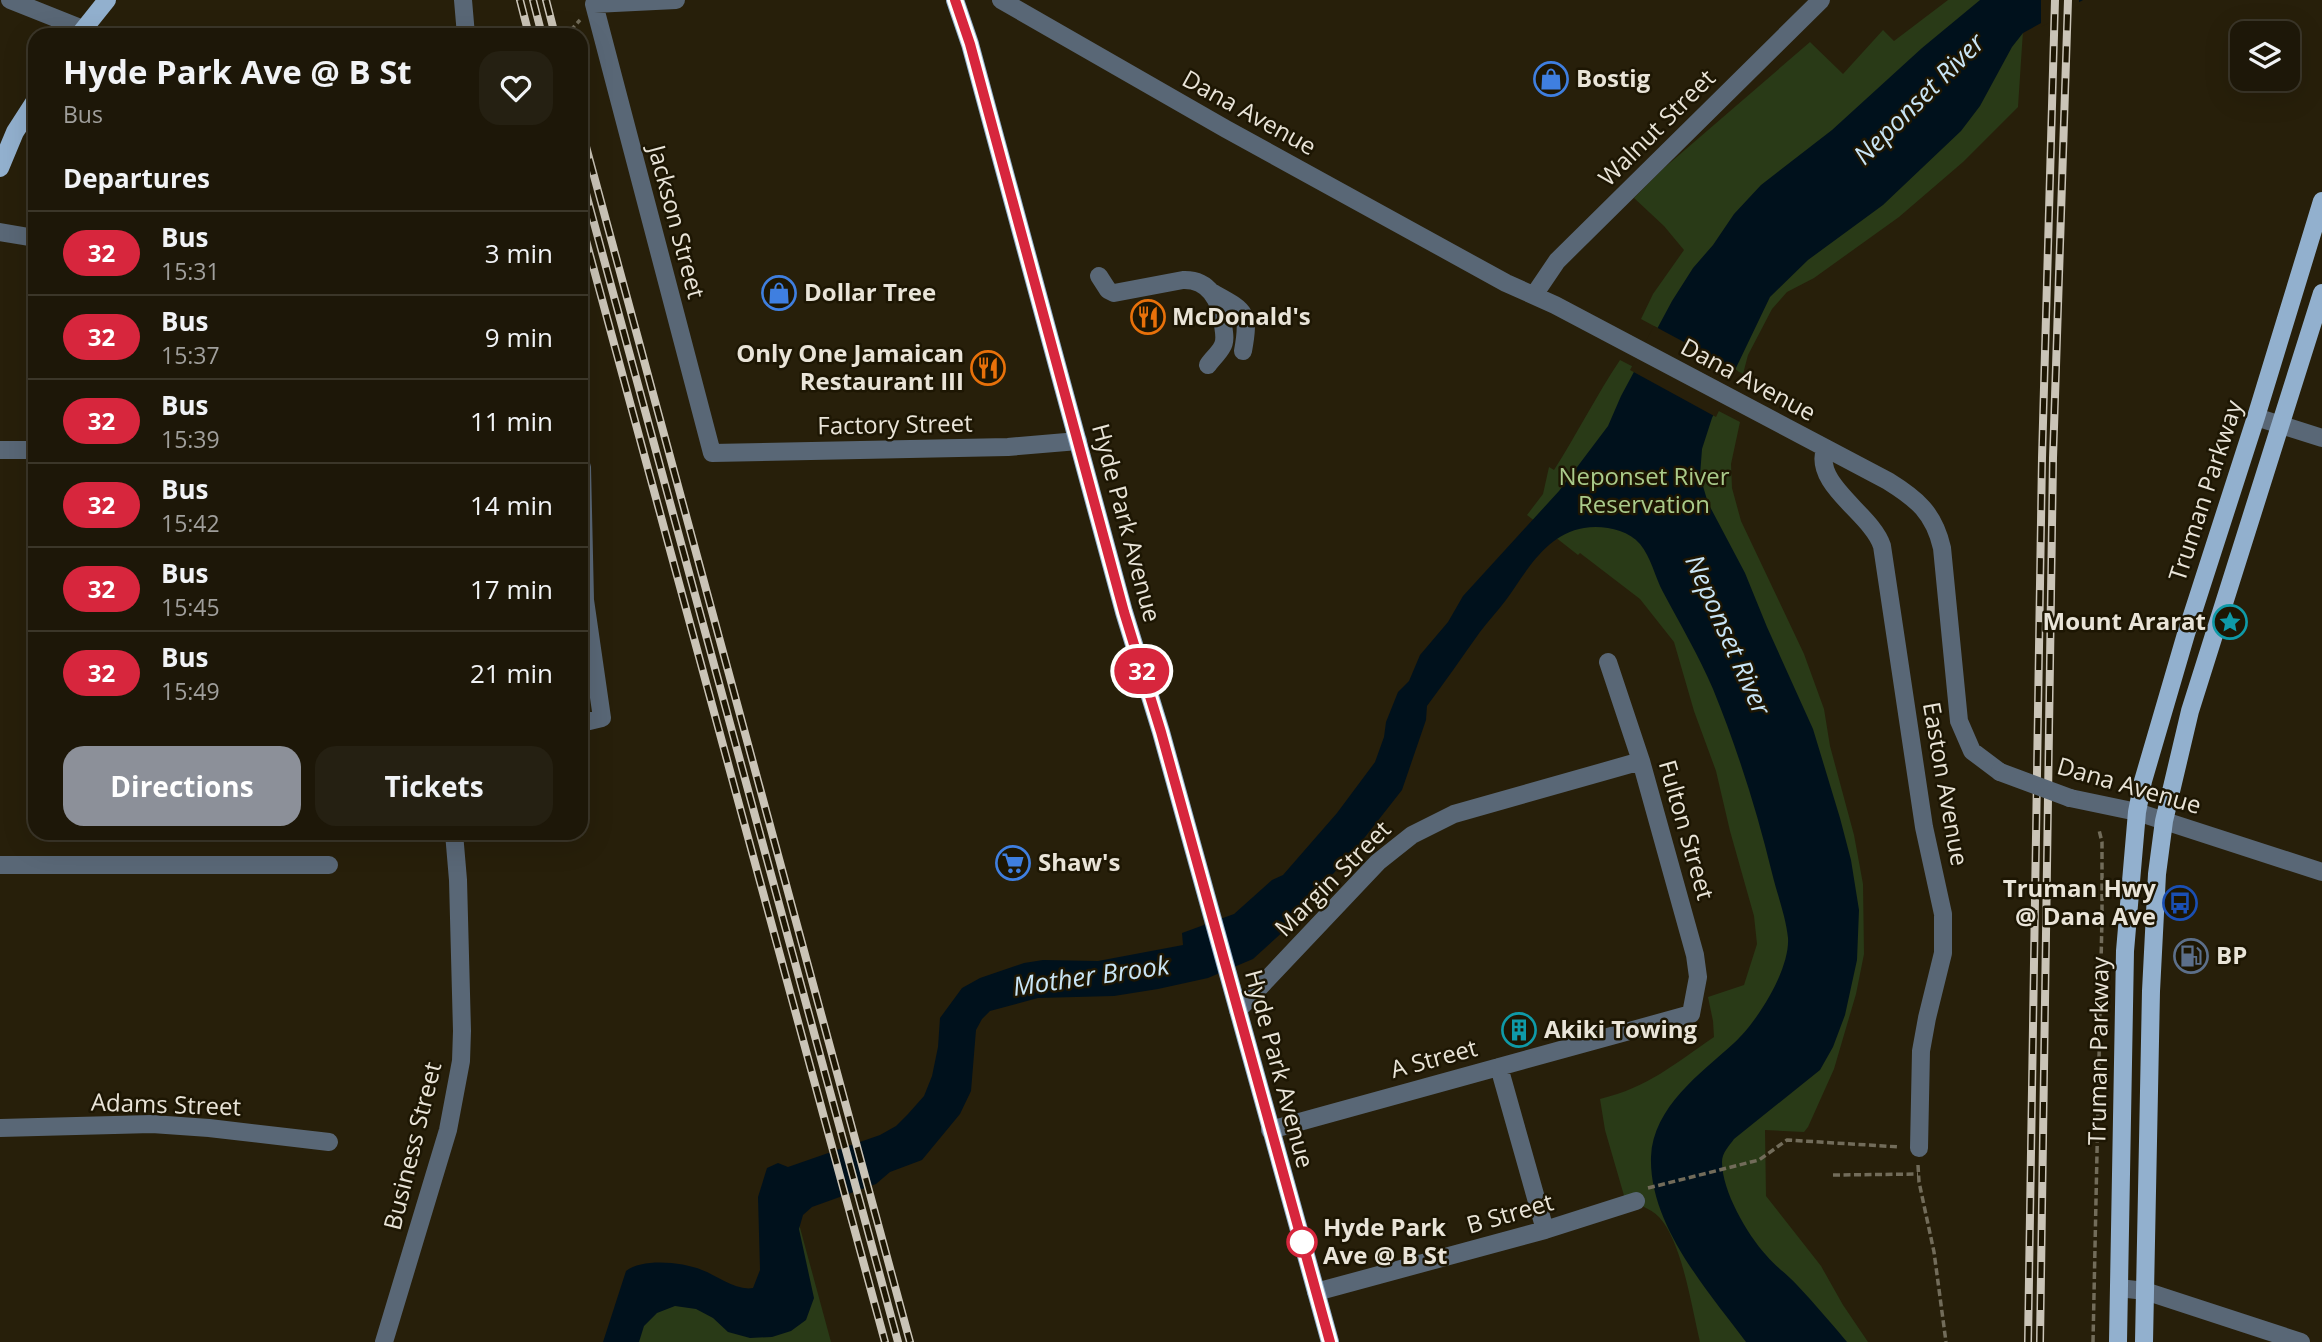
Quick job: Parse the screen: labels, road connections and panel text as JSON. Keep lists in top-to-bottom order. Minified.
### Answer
{"streets":{"main road":["Truman Parkway","Hyde Park Avenue"],"street":["Dana Avenue","Walnut Street","Jackson Street","Factory Street","Easton Avenue","Fulton Street","Margin Street","A Street","Adams Street","Business Street","B Street"]},"crossings":[["Dana Avenue","Walnut Street"],["Dana Avenue","Truman Parkway"],["Dana Avenue","Easton Avenue"],["Jackson Street","Factory Street"],["Factory Street","Hyde Park Avenue"],["Hyde Park Avenue","Margin Street"],["Hyde Park Avenue","A Street"],["Hyde Park Avenue","B Street"],["Fulton Street","Margin Street"],["Fulton Street","A Street"]],"water":["Neponset River","Mother Brook"],"parks":["Neponset River Reservation"],"places":{"shop":["Bostig","Dollar Tree"],"restaurant":["McDonald's","Only One Jamaican Restaurant III"],"place":["Mount Ararat"],"supermarket":["Shaw's"],"bus stop":["Truman Hwy @ Dana Ave"],"fuel station":["BP"],"building":["Akiki Towing"],"other":["Hyde Park Ave @ B St"]},"lines":["bus line 32"],"page":{"on_map":"32","heading":[["Hyde Park Ave @ B St","Bus"],"Departures"],"list":[{"mark":"32","name":"Bus","note":"15:31","value":"3 min"},{"mark":"32","name":"Bus","note":"15:37","value":"9 min"},{"mark":"32","name":"Bus","note":"15:39","value":"11 min"},{"mark":"32","name":"Bus","note":"15:42","value":"14 min"},{"mark":"32","name":"Bus","note":"15:45","value":"17 min"},{"mark":"32","name":"Bus","note":"15:49","value":"21 min"}],"buttons":["Directions","Tickets"]}}
